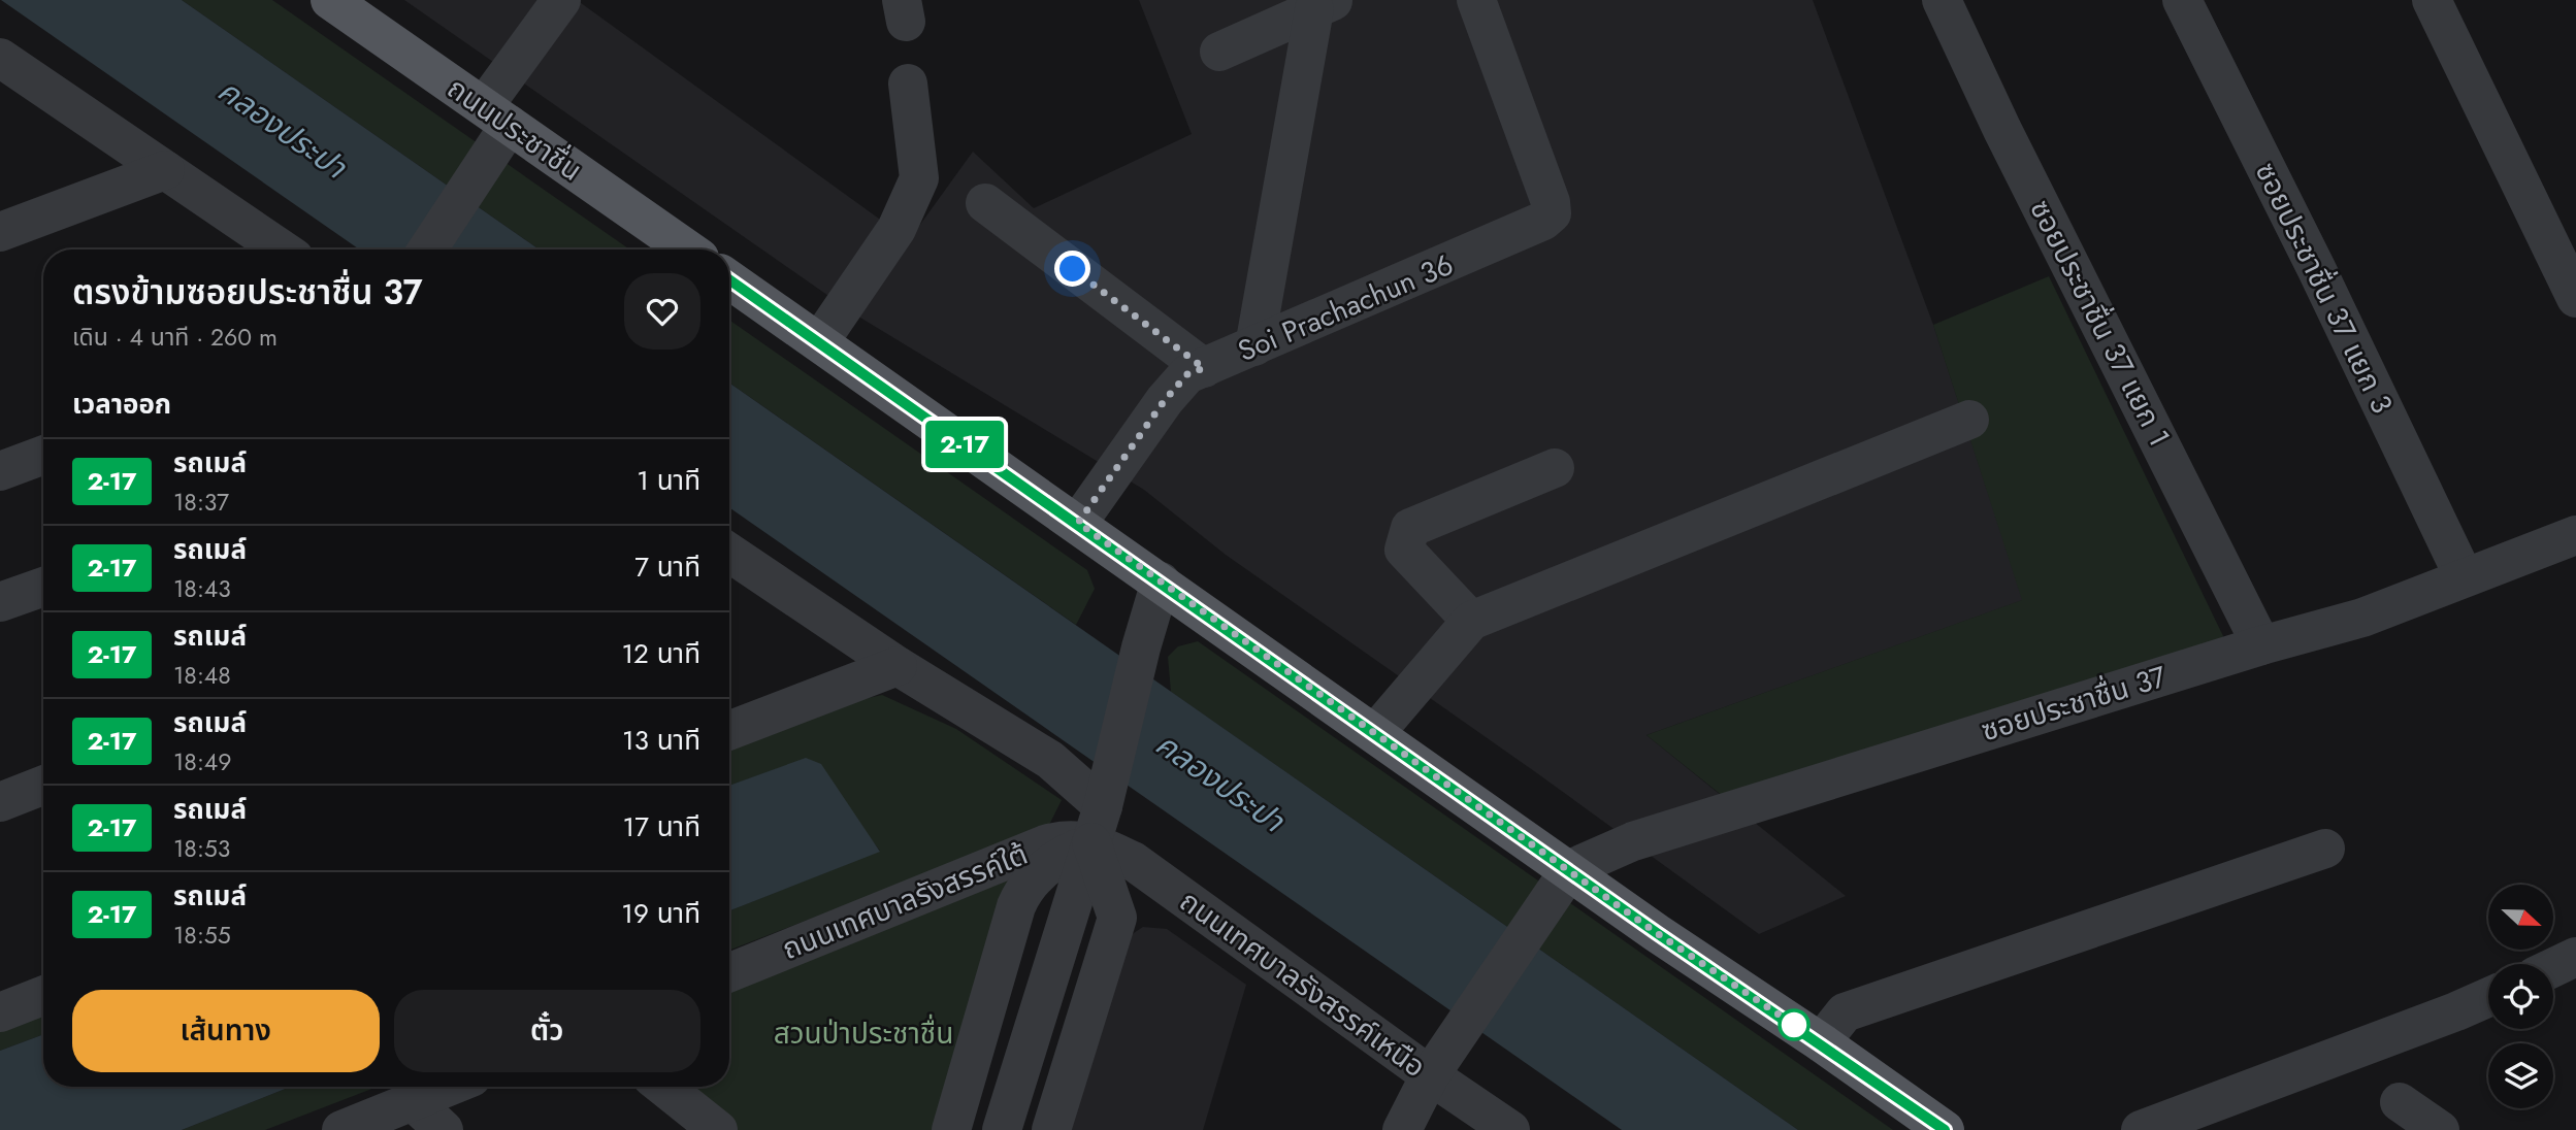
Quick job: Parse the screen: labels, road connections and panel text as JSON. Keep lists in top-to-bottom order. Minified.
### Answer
{"streets":{"main road":["ถนนประชาชื่น"],"street":["ซอยประชาชื่น 37 แยก 3","Soi Prachachun 36","ซอยประชาชื่น 37 แยก 1","ซอยประชาชื่น 37","ถนนเทศบาลรังสรรค์ใต้","ถนนเทศบาลรังสรรค์เหนือ"]},"crossings":[["ซอยประชาชื่น 37 แยก 3","ซอยประชาชื่น 37"],["ซอยประชาชื่น 37 แยก 1","ซอยประชาชื่น 37"],["ถนนเทศบาลรังสรรค์ใต้","ถนนเทศบาลรังสรรค์เหนือ"]],"water":["คลองประปา"],"parks":["สวนป่าประชาชื่น"],"lines":["bus line 2-17"],"north":"right","page":{"on_map":"2-17","heading":[["ตรงข้ามซอยประชาชื่น 37","เดิน · 4 นาที · 260 m"],"เวลาออก"],"list":[{"mark":"2-17","name":"รถเมล์","note":"18:37","value":"1 นาที"},{"mark":"2-17","name":"รถเมล์","note":"18:43","value":"7 นาที"},{"mark":"2-17","name":"รถเมล์","note":"18:48","value":"12 นาที"},{"mark":"2-17","name":"รถเมล์","note":"18:49","value":"13 นาที"},{"mark":"2-17","name":"รถเมล์","note":"18:53","value":"17 นาที"},{"mark":"2-17","name":"รถเมล์","note":"18:55","value":"19 นาที"}],"buttons":["เส้นทาง","ตั๋ว"]}}
